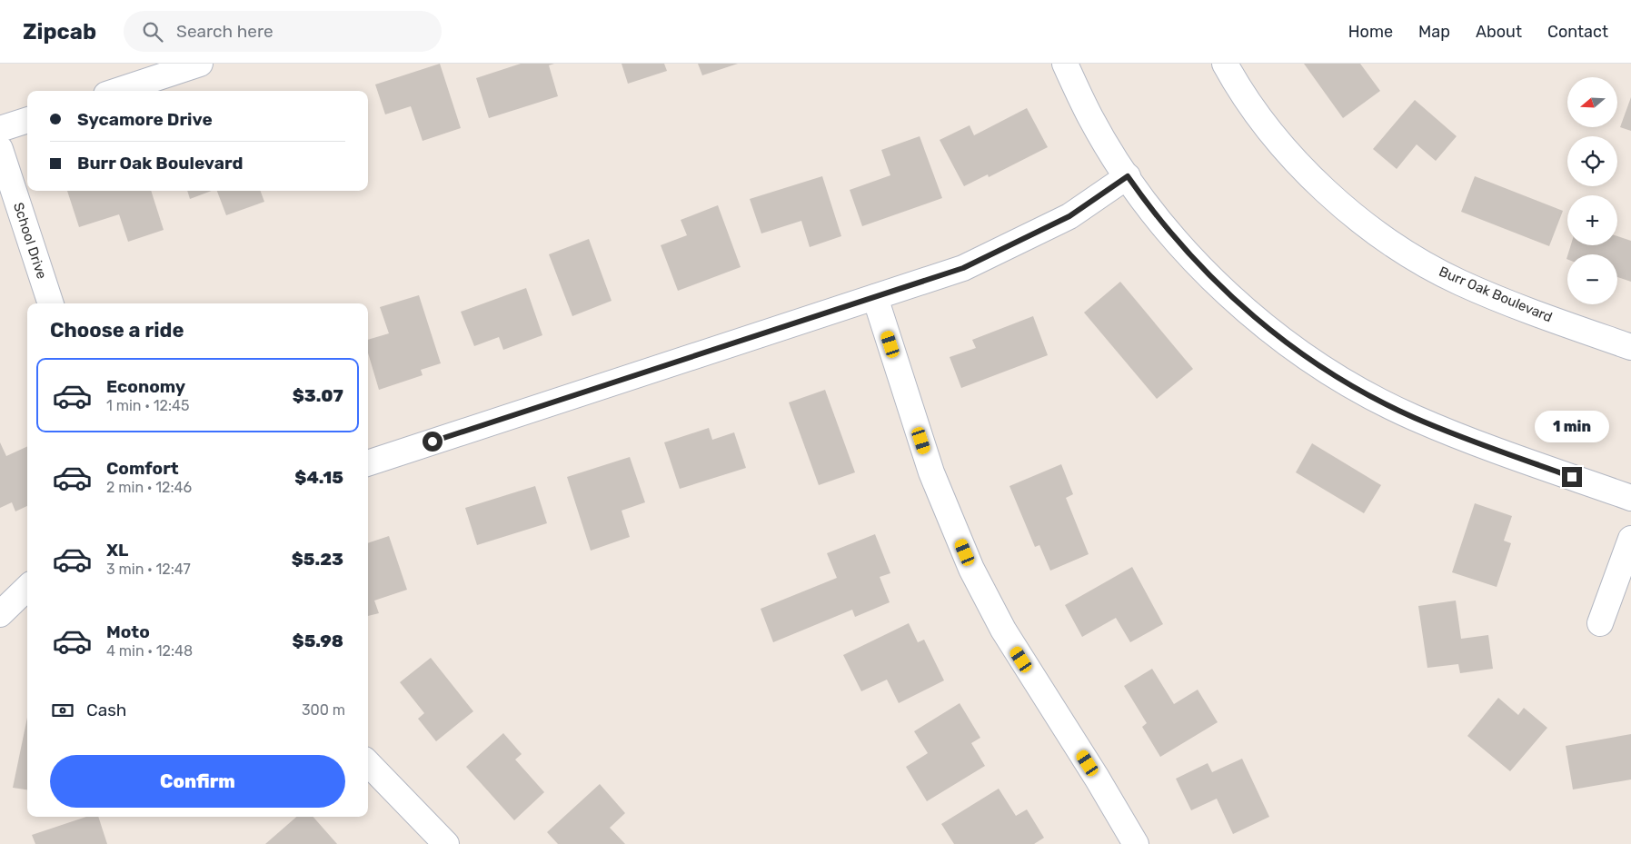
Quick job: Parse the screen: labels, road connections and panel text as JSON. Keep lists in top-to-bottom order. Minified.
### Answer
{"streets":{"street":["School Drive","Burr Oak Boulevard"]},"north":"left","page":{"header":"Zipcab","search":"Search here","nav":["Home","Map","About","Contact"],"map_buttons":["+","−"],"banner":["Sycamore Drive","Burr Oak Boulevard"],"heading":"Choose a ride","list":[{"name":"Economy","note":"1 min · 12:45","value":"$3.07"},{"name":"Comfort","note":"2 min · 12:46","value":"$4.15"},{"name":"XL","note":"3 min · 12:47","value":"$5.23"},{"name":"Moto","note":"4 min · 12:48","value":"$5.98"}],"bubble":"1 min","pay":["Cash","300 m"],"buttons":"Confirm"}}
